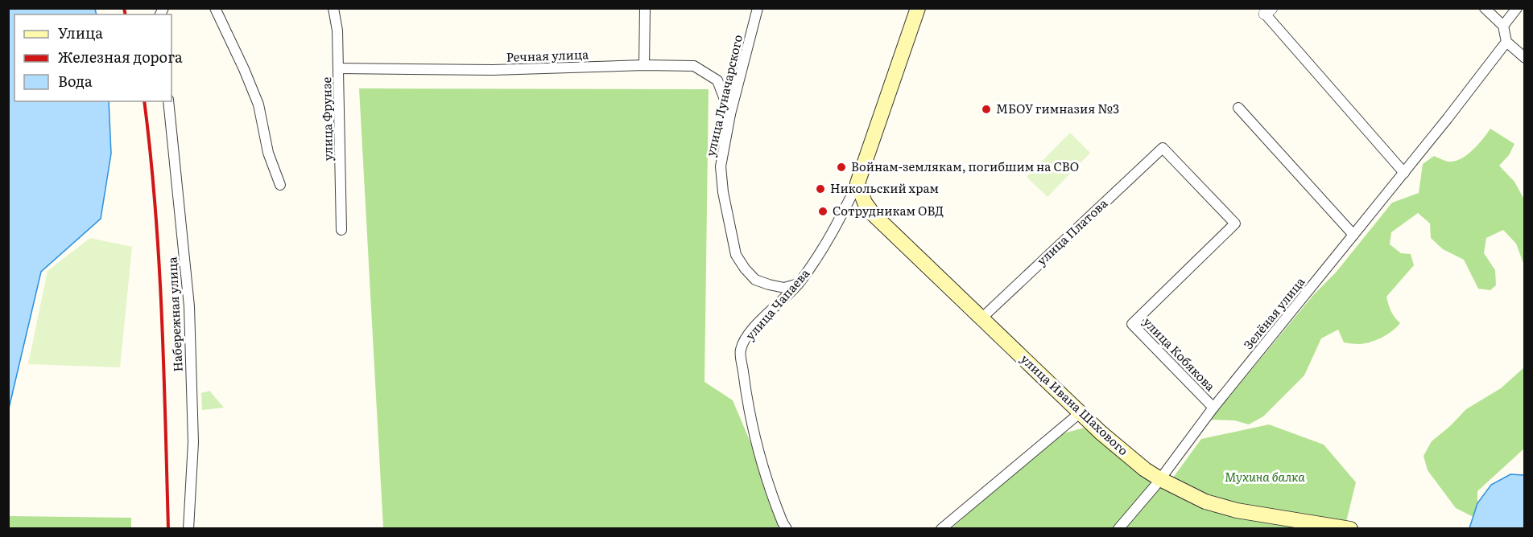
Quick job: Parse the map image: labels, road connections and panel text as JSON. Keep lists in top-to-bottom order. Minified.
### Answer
{"streets":{"main road":["улица Чапаева","улица Ивана Шахового"],"street":["Речная улица","улица Луначарского","улица Фрунзе","улица Платова","Зелёная улица","Набережная улица","улица Кобякова"]},"crossings":[["Речная улица","улица Луначарского"],["Речная улица","улица Фрунзе"],["улица Луначарского","улица Чапаева"],["улица Платова","улица Кобякова"],["улица Платова","улица Ивана Шахового"],["улица Чапаева","улица Ивана Шахового"],["Зелёная улица","улица Кобякова"],["улица Кобякова","улица Ивана Шахового"]],"parks":["Мухина балка"],"places":["МБОУ гимназия №3","Войнам-землякам, погибшим на СВО","Никольский храм","Сотрудникам ОВД"],"legend":["Улица","Железная дорога","Вода"]}
